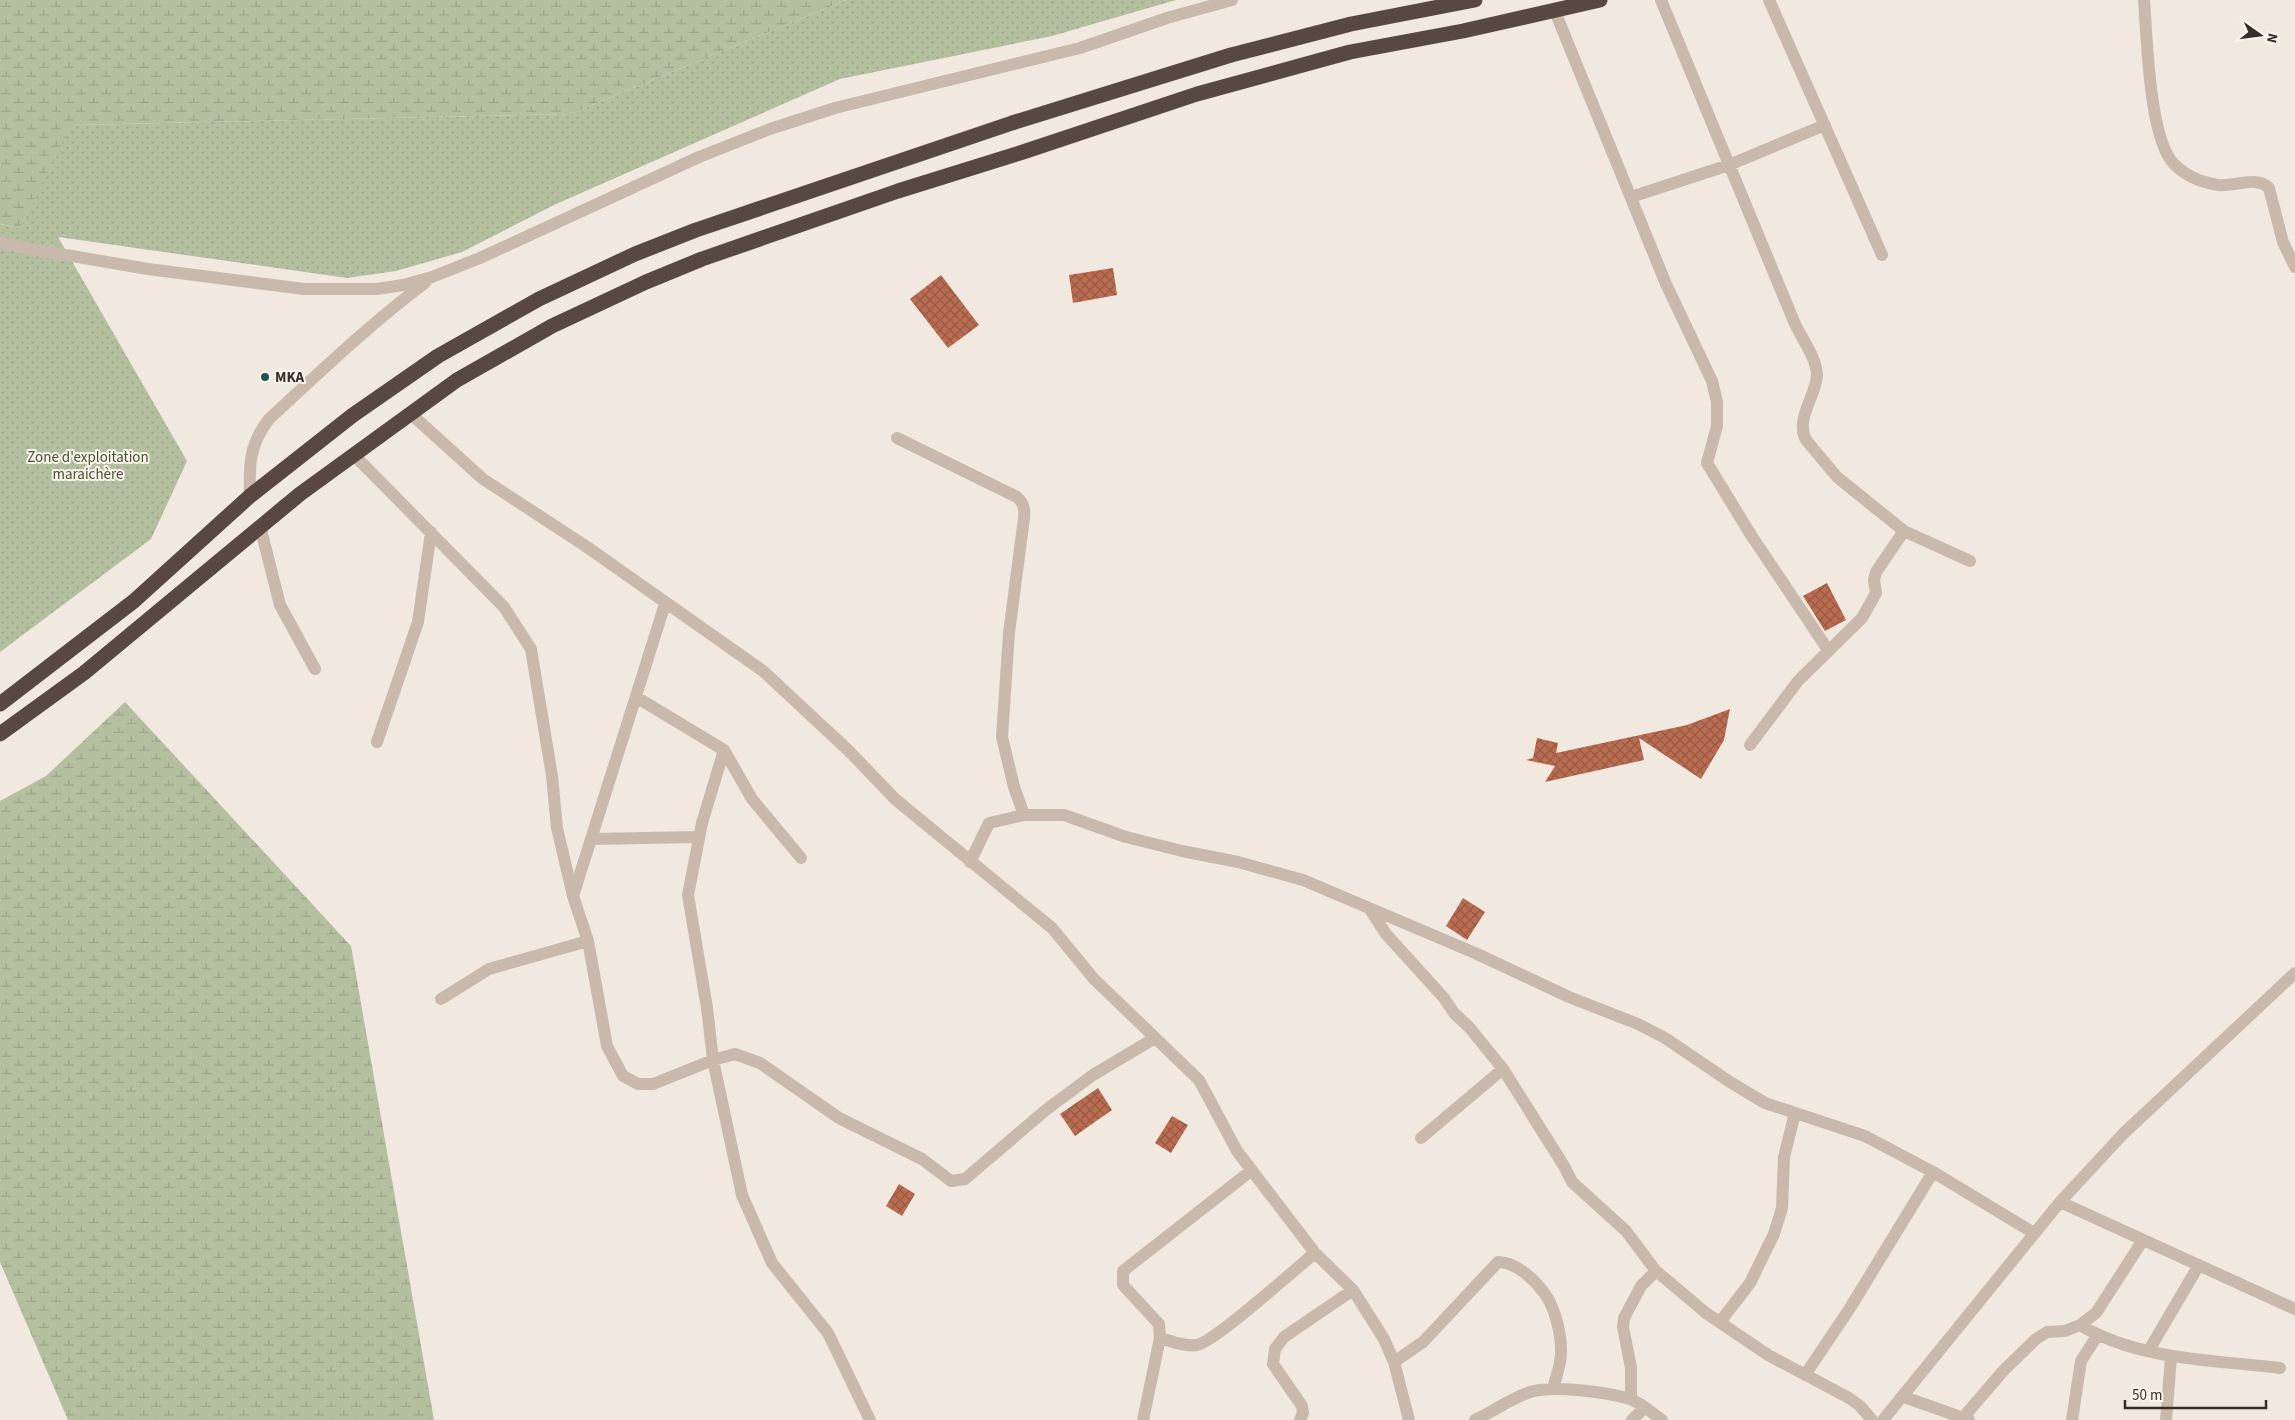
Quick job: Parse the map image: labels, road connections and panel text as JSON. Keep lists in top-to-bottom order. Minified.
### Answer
{"parks":["Zone d'exploitation maraichère"],"places":["MKA"],"scale_bar":"50 m","north":"right"}
